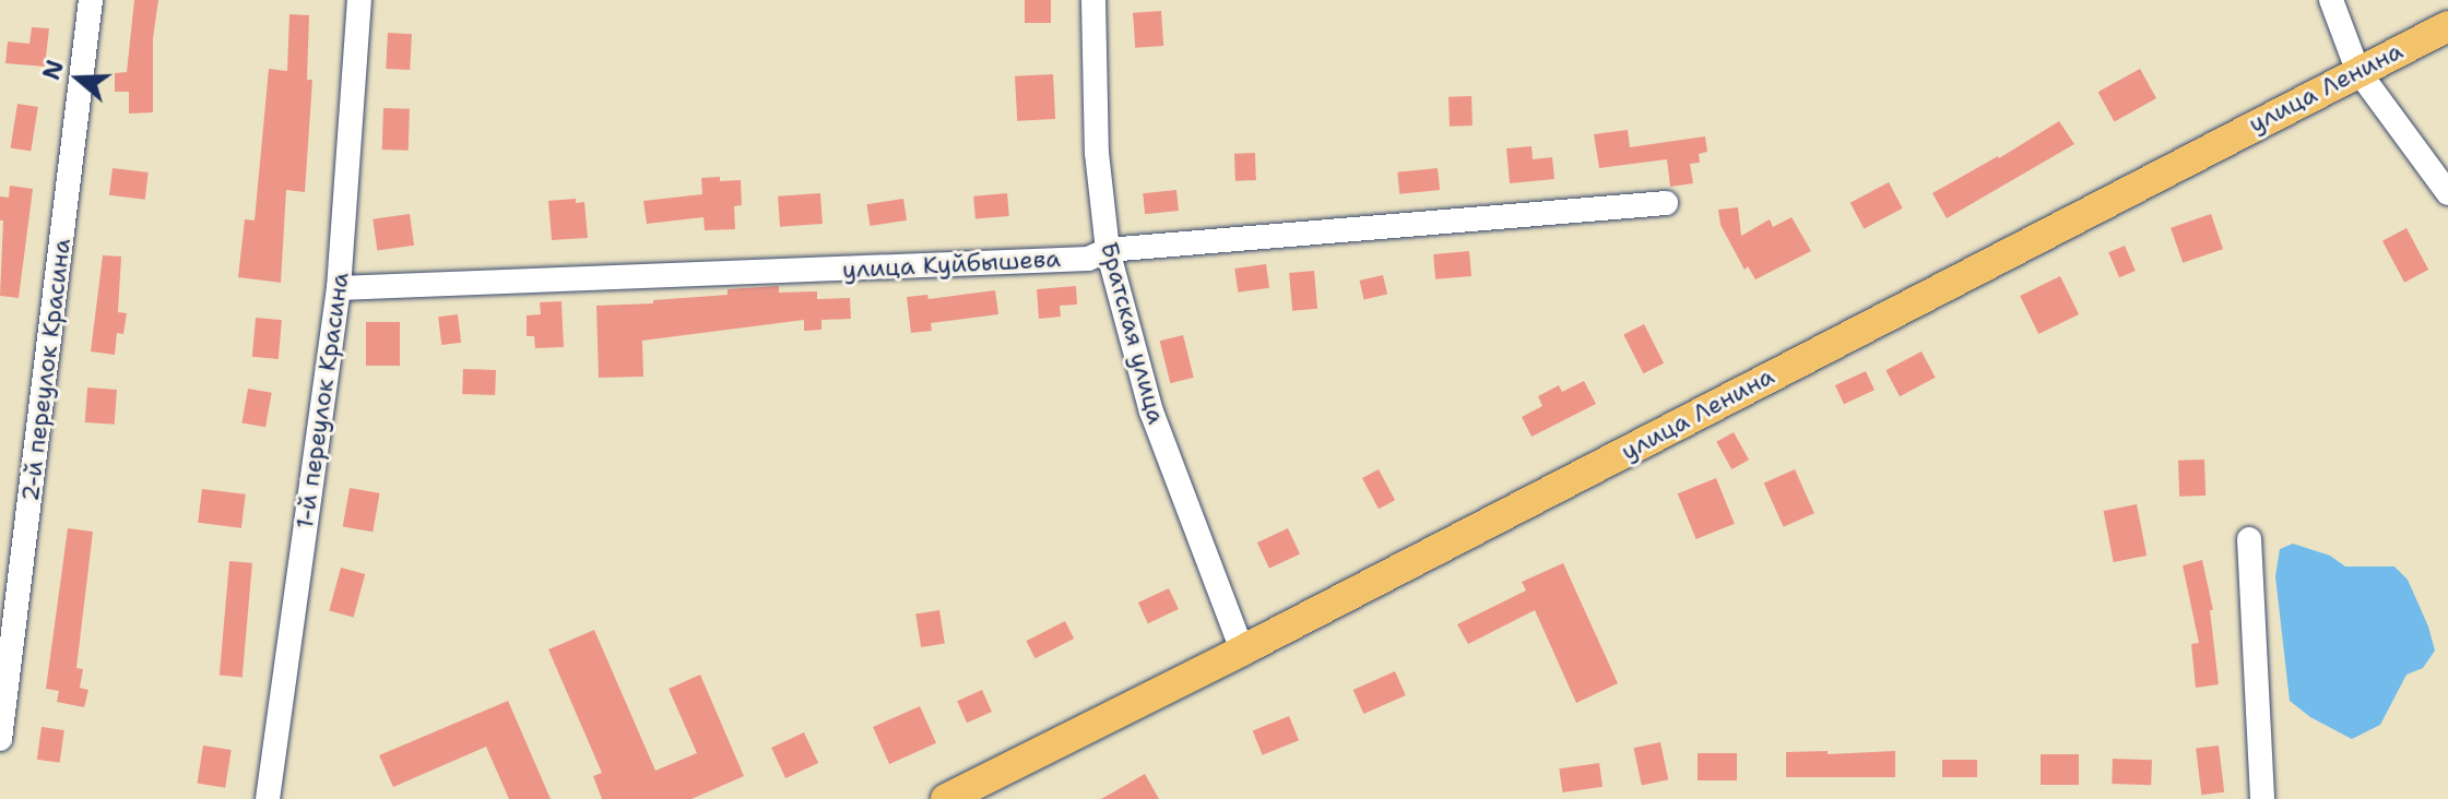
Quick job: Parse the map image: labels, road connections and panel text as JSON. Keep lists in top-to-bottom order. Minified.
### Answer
{"streets":{"main road":["улица Ленина"],"street":["улица Куйбышева","Братская улица","2-й переулок Красина","1-й переулок Красина"]},"crossings":[["улица Ленина","Братская улица"],["улица Куйбышева","Братская улица"],["улица Куйбышева","1-й переулок Красина"]],"north":"left"}
